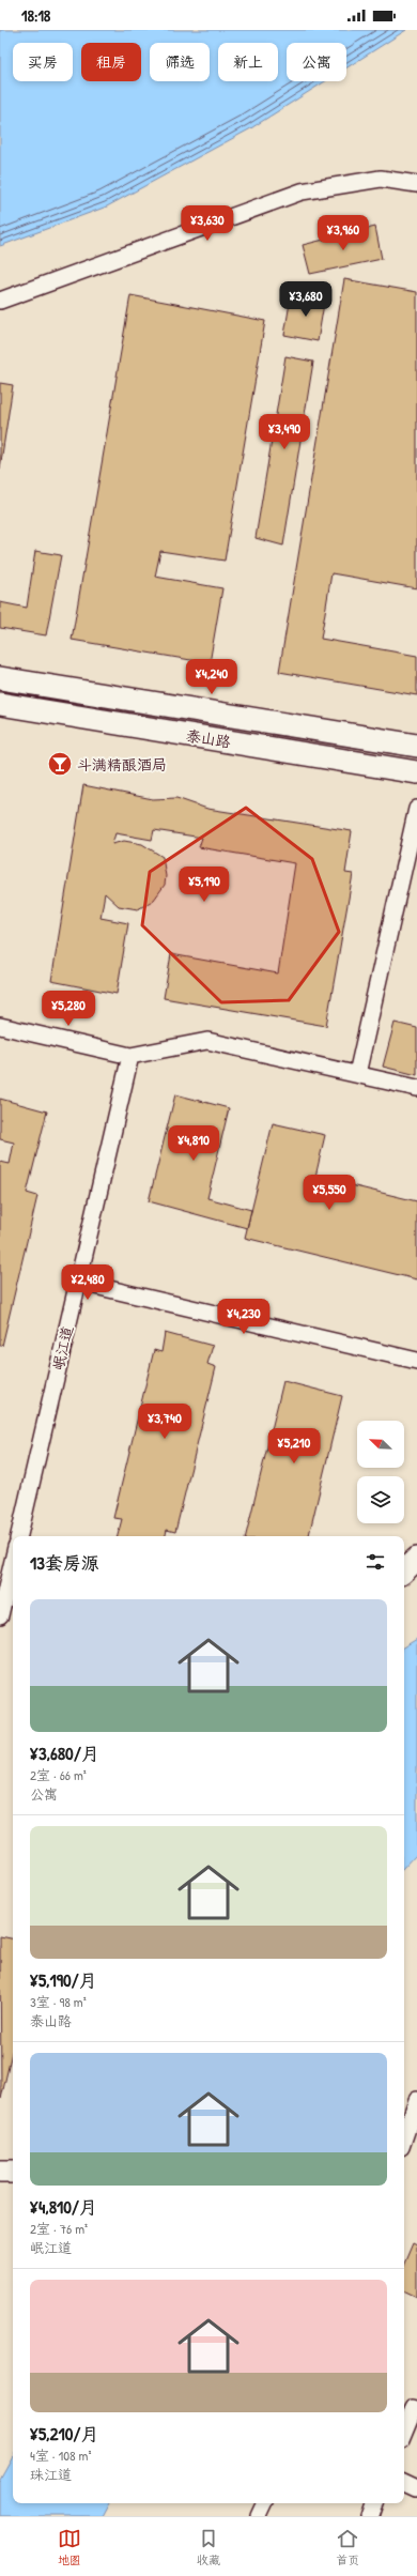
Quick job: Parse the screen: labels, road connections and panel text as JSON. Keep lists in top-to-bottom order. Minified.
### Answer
{"streets":{"street":["泰山路","岷江道"]},"places":{"bar":["斗满精酿酒局"]},"north":"top left","page":{"status":"18:18","chip":["买房","租房","筛选","新上","公寓"],"price":["¥3,630","¥3,960","¥3,680","¥3,490","¥4,240","¥5,190","¥5,280","¥4,810","¥5,550","¥2,480","¥4,230","¥3,740","¥5,210"],"heading":"13套房源","list":[{"name":"¥3,680/月","note":"2室 · 66 m² · 公寓"},{"name":"¥5,190/月","note":"3室 · 98 m² · 泰山路"},{"name":"¥4,810/月","note":"2室 · 76 m² · 岷江道"},{"name":"¥5,210/月","note":"4室 · 108 m² · 珠江道"}],"tabs":["地图","收藏","首页"]}}
